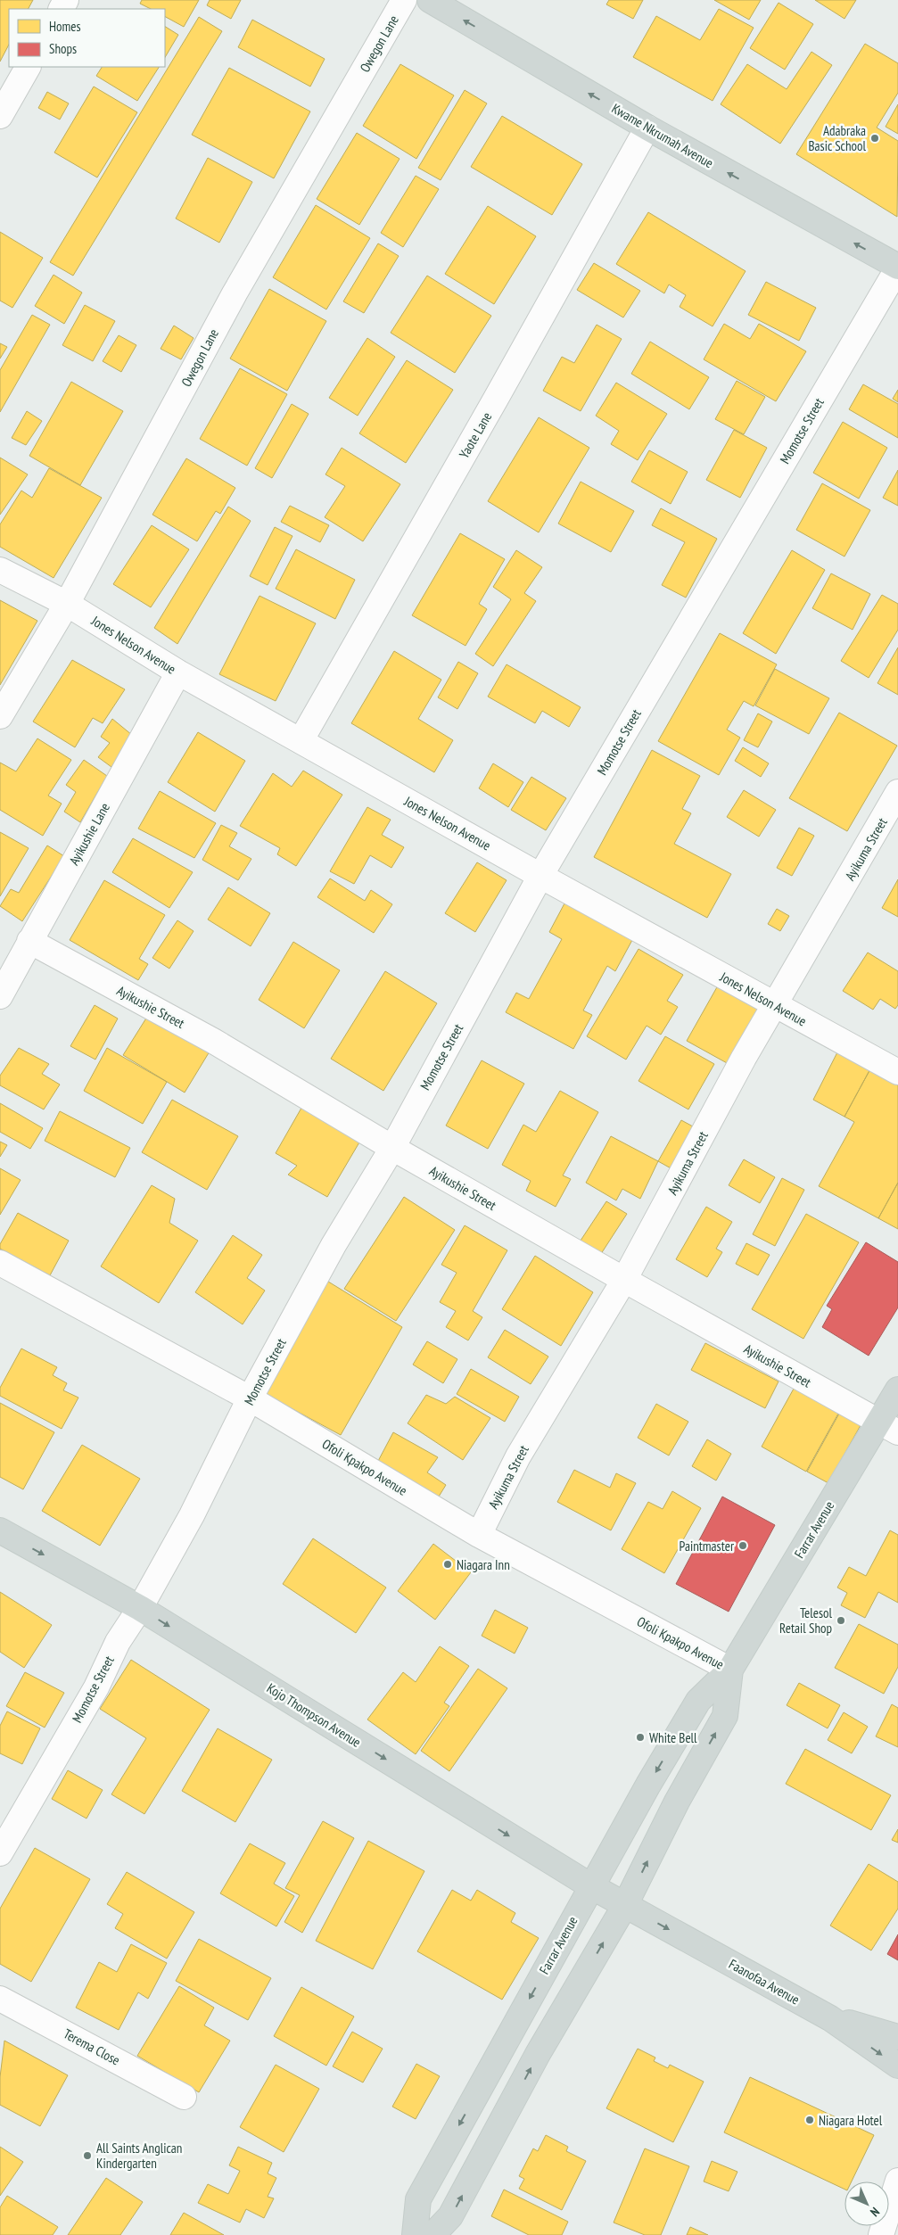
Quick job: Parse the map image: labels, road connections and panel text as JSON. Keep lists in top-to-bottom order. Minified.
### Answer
{"streets":{"main road":["Kwame Nkrumah Avenue","Farrar Avenue","Kojo Thompson Avenue","Faanofaa Avenue"],"street":["Owegon Lane","Momotse Street","Yaote Lane","Jones Nelson Avenue","Ayikushie Lane","Ayikuma Street","Ayikushie Street","Ofoli Kpakpo Avenue","Terema Close"]},"crossings":[["Owegon Lane","Jones Nelson Avenue"],["Kwame Nkrumah Avenue","Momotse Street"],["Kwame Nkrumah Avenue","Yaote Lane"],["Momotse Street","Jones Nelson Avenue"],["Momotse Street","Ayikushie Street"],["Momotse Street","Ofoli Kpakpo Avenue"],["Momotse Street","Kojo Thompson Avenue"],["Yaote Lane","Jones Nelson Avenue"],["Jones Nelson Avenue","Ayikushie Lane"],["Jones Nelson Avenue","Ayikuma Street"],["Ayikushie Lane","Ayikushie Street"],["Ayikuma Street","Ayikushie Street"],["Ayikuma Street","Ofoli Kpakpo Avenue"],["Ayikushie Street","Farrar Avenue"],["Ofoli Kpakpo Avenue","Farrar Avenue"],["Farrar Avenue","Kojo Thompson Avenue"],["Farrar Avenue","Faanofaa Avenue"],["Kojo Thompson Avenue","Faanofaa Avenue"]],"one_way":["Kwame Nkrumah Avenue","Kojo Thompson Avenue","Faanofaa Avenue"],"places":["Adabraka Basic School","Paintmaster","Niagara Inn","Telesol Retail Shop","White Bell","Niagara Hotel","All Saints Anglican Kindergarten"],"legend":["Homes","Shops"],"north":"bottom right"}
